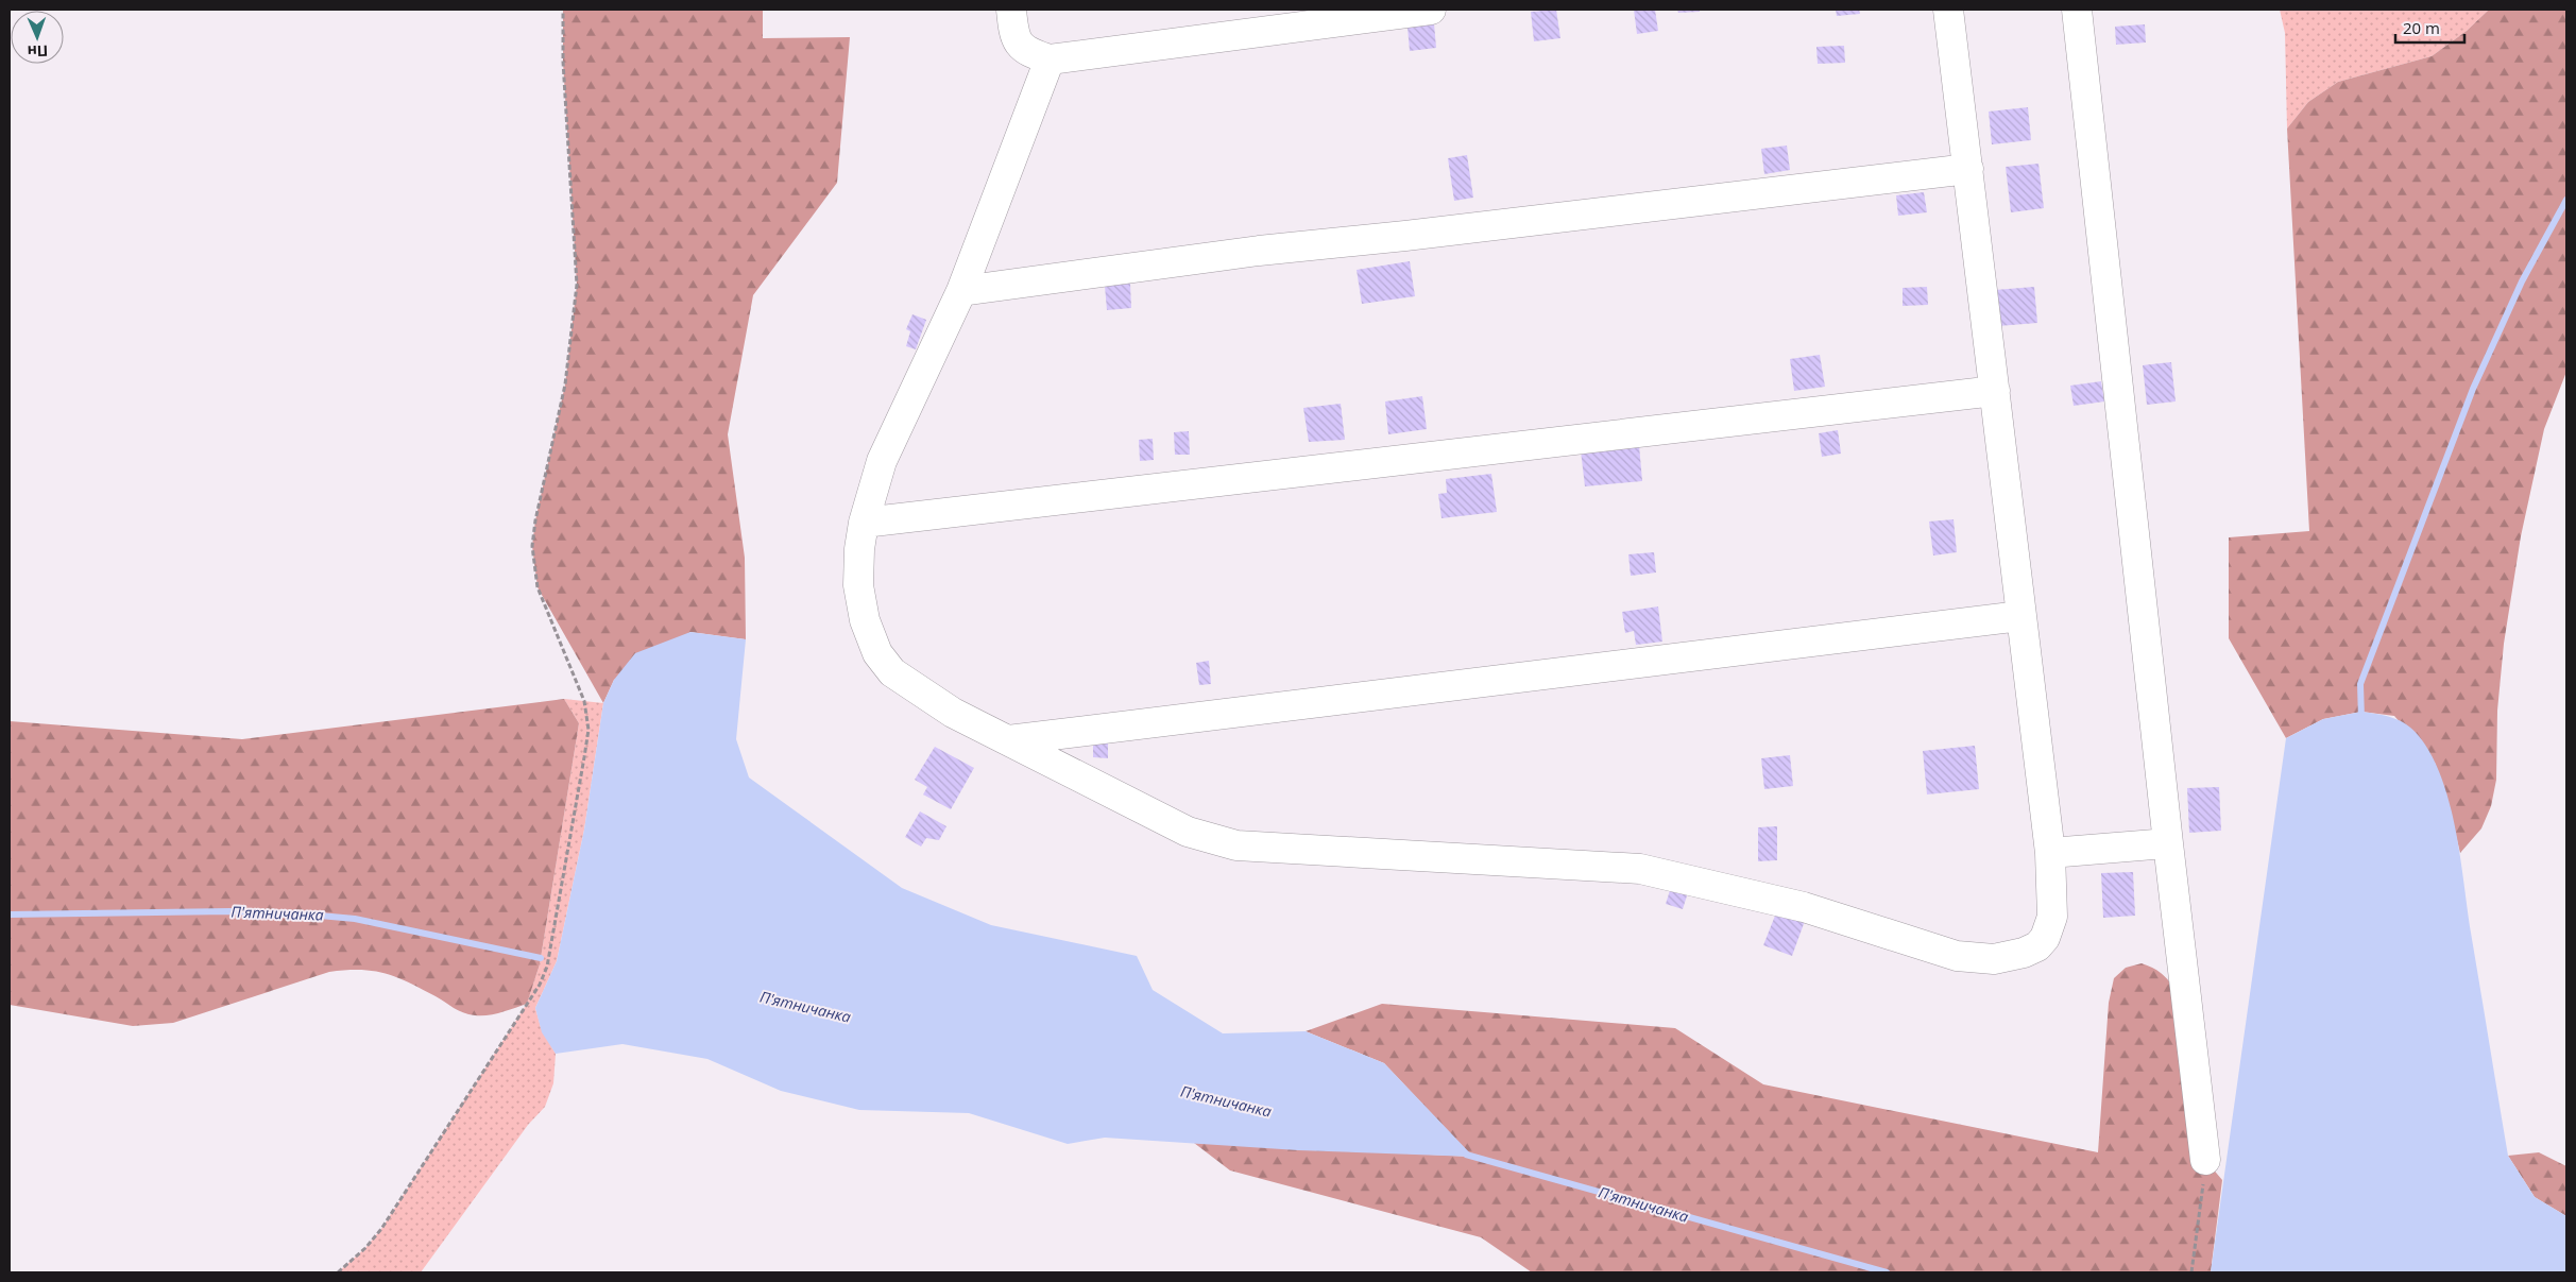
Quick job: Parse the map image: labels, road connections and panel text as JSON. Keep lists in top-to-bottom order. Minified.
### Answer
{"water":["П'ятничанка"],"scale_bar":"20 m","north":"bottom"}
